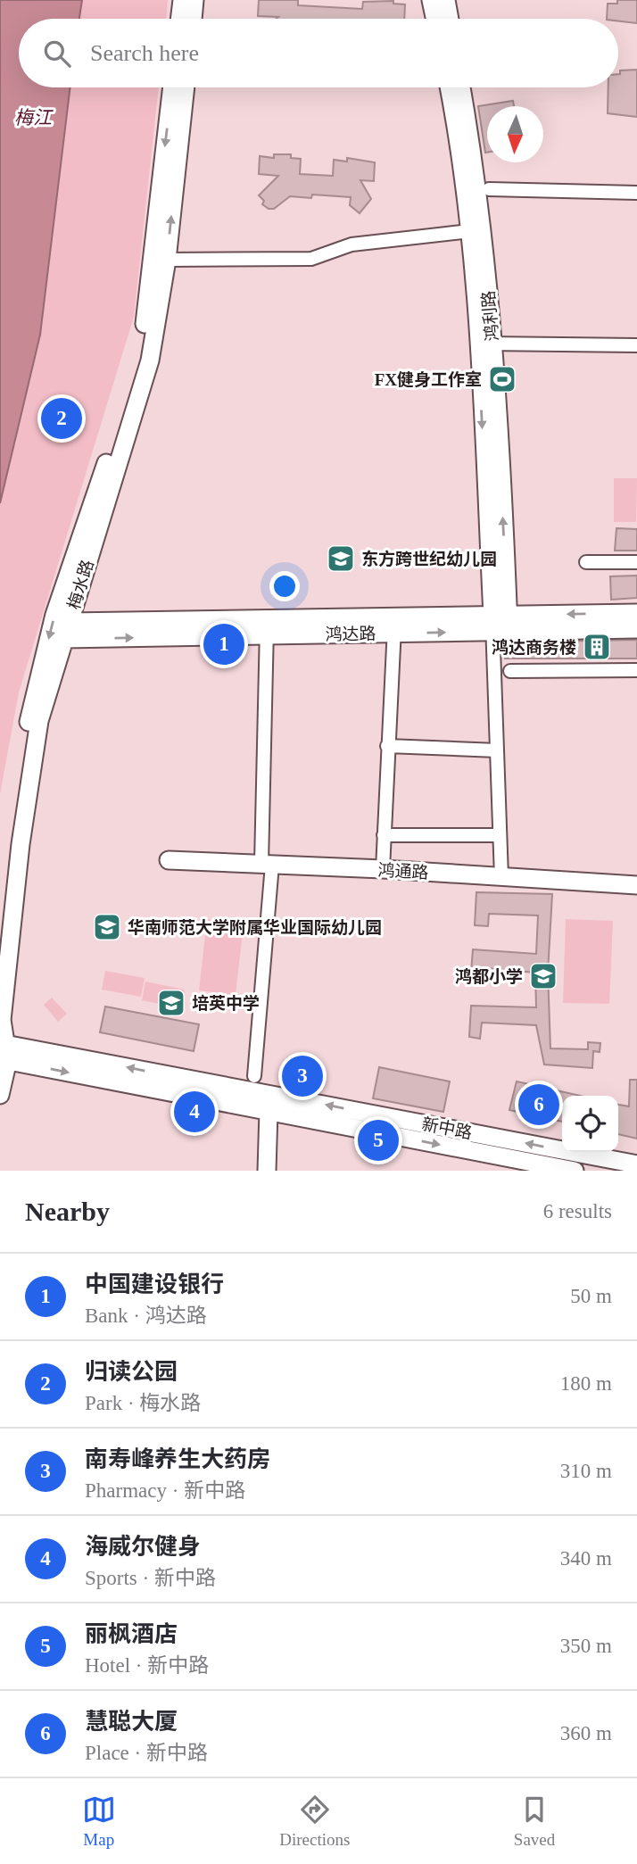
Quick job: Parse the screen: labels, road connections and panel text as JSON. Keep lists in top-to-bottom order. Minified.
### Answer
{"streets":{"main road":["鸿利路","梅水路","鸿达路","鸿通路","新中路"]},"crossings":[["鸿利路","鸿达路"],["梅水路","鸿达路"],["梅水路","新中路"]],"water":["梅江"],"places":{"sports":["FX健身工作室"],"school or university":["东方跨世纪幼儿园","华南师范大学附属华业国际幼儿园","鸿都小学","培英中学"],"building":["鸿达商务楼"]},"north":"bottom","page":{"search":"Search here","pins":["2","1","3","6","4","5"],"heading":["Nearby","6 results"],"list":[{"mark":"1","name":"中国建设银行","note":"Bank · 鸿达路","value":"50 m"},{"mark":"2","name":"归读公园","note":"Park · 梅水路","value":"180 m"},{"mark":"3","name":"南寿峰养生大药房","note":"Pharmacy · 新中路","value":"310 m"},{"mark":"4","name":"海威尔健身","note":"Sports · 新中路","value":"340 m"},{"mark":"5","name":"丽枫酒店","note":"Hotel · 新中路","value":"350 m"},{"mark":"6","name":"慧聪大厦","note":"Place · 新中路","value":"360 m"}],"nav":["Map","Directions","Saved"]}}
